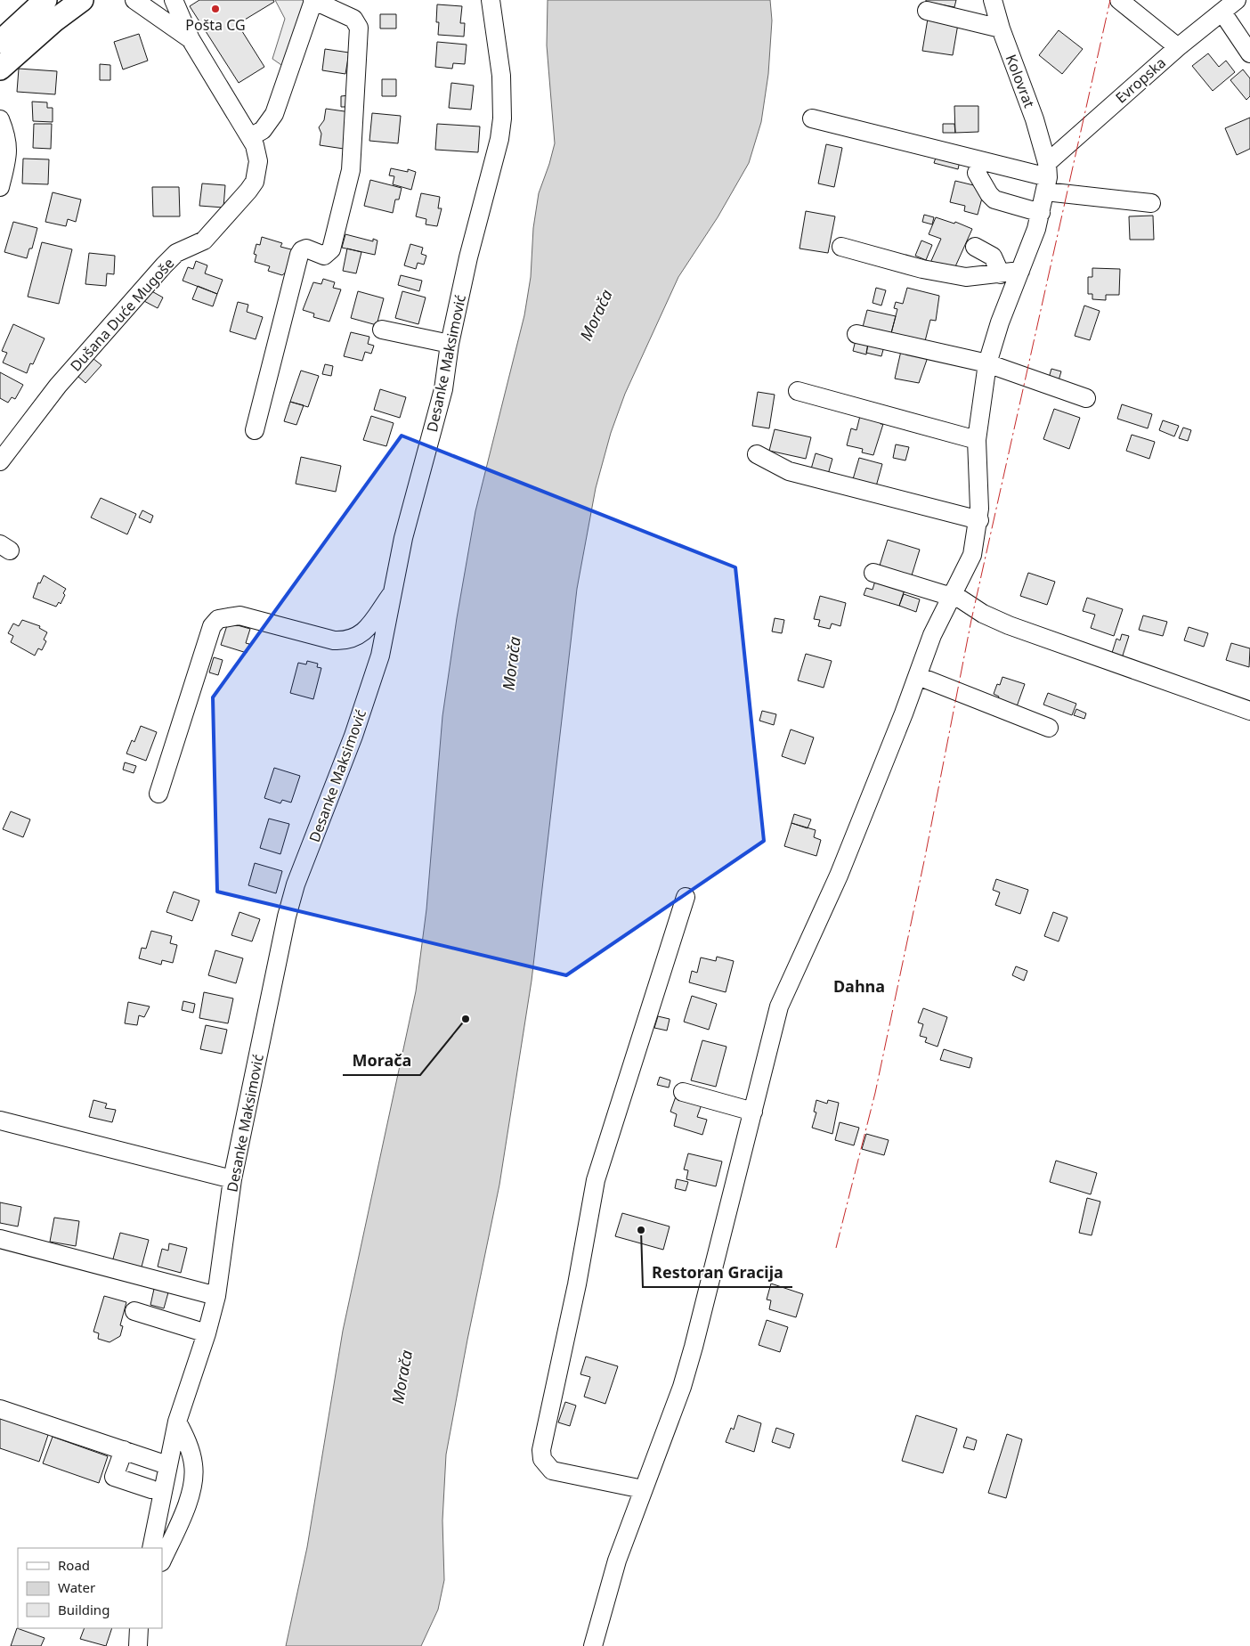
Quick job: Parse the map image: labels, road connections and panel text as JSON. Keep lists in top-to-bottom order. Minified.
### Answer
{"streets":{"street":["Evropska","Kolovrat","Dušana Duće Mugoše","Desanke Maksimović"]},"crossings":[["Evropska","Kolovrat"]],"districts":["Dahna"],"water":["Morača"],"places":["Pošta CG","Morača","Restoran Gracija"],"legend":["Road","Water","Building"]}
